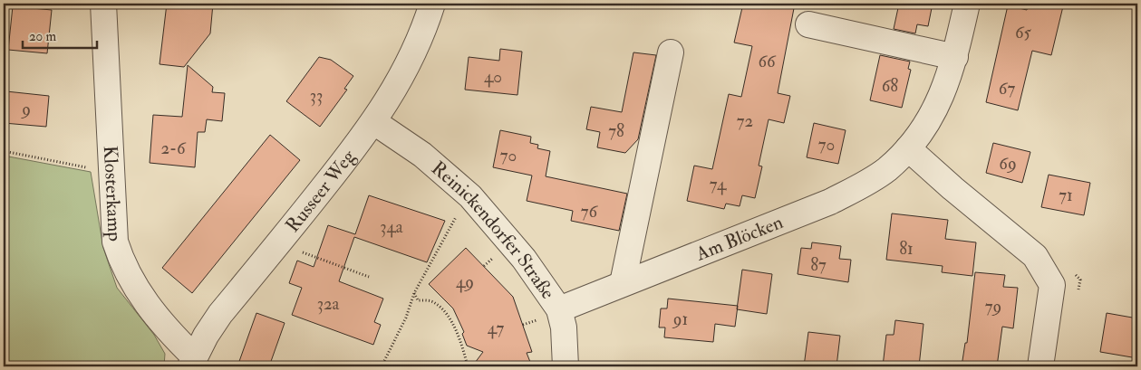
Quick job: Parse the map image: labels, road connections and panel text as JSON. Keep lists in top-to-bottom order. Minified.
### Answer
{"streets":{"street":["Russeer Weg","Klosterkamp","Reinickendorfer Straße","Am Blöcken"]},"crossings":[["Russeer Weg","Klosterkamp"],["Russeer Weg","Reinickendorfer Straße"],["Reinickendorfer Straße","Am Blöcken"]],"house_numbers":["65","66","40","68","67","33","9","72","78","70","2-6","70","69","74","71","76","34a","81","87","49","32a","79","91","47"],"scale_bar":"20 m"}
